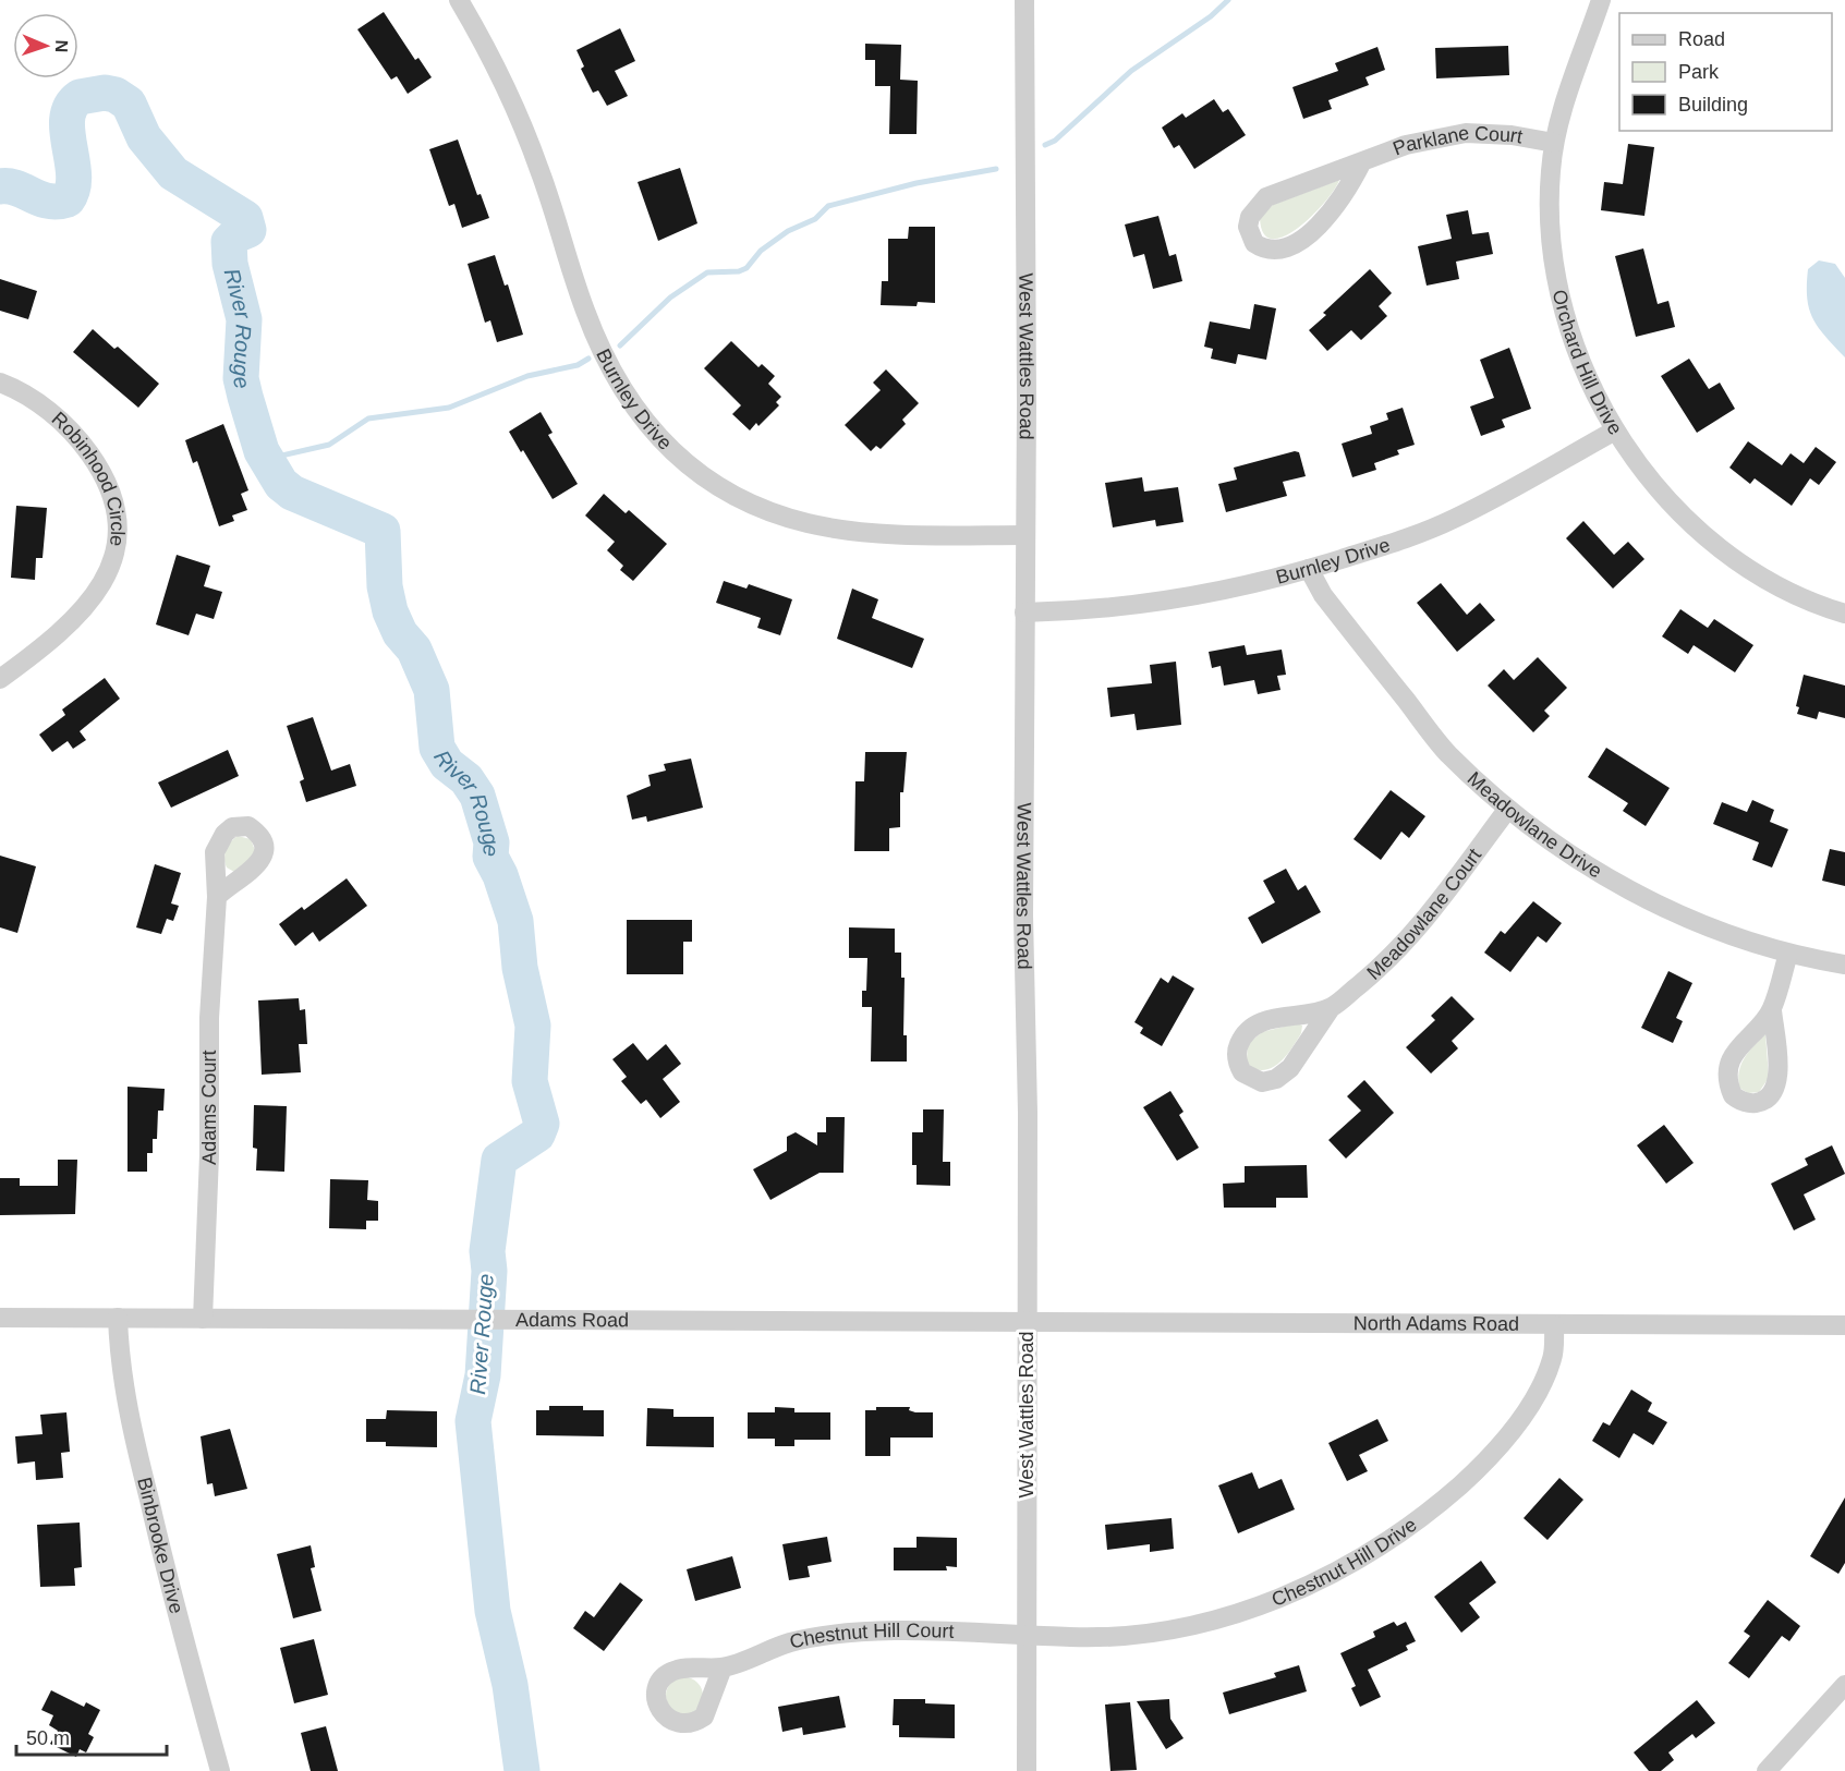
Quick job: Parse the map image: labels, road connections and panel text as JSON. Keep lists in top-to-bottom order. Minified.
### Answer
{"streets":{"street":["Parklane Court","West Wattles Road","Orchard Hill Drive","Burnley Drive","Robinhood Circle","Meadowlane Drive","Meadowlane Court","Adams Court","Adams Road","North Adams Road","Binbrooke Drive","Chestnut Hill Drive","Chestnut Hill Court"]},"crossings":[["Parklane Court","Orchard Hill Drive"],["West Wattles Road","Burnley Drive"],["West Wattles Road","Adams Road"],["West Wattles Road","North Adams Road"],["West Wattles Road","Chestnut Hill Drive"],["West Wattles Road","Chestnut Hill Court"],["Orchard Hill Drive","Burnley Drive"],["Burnley Drive","Meadowlane Drive"],["Meadowlane Drive","Meadowlane Court"],["Adams Court","Adams Road"],["Adams Road","North Adams Road"],["Adams Road","Binbrooke Drive"],["North Adams Road","Chestnut Hill Drive"],["Chestnut Hill Drive","Chestnut Hill Court"]],"water":["River Rouge"],"legend":["Road","Park","Building"],"scale_bar":"50 m","north":"right"}
